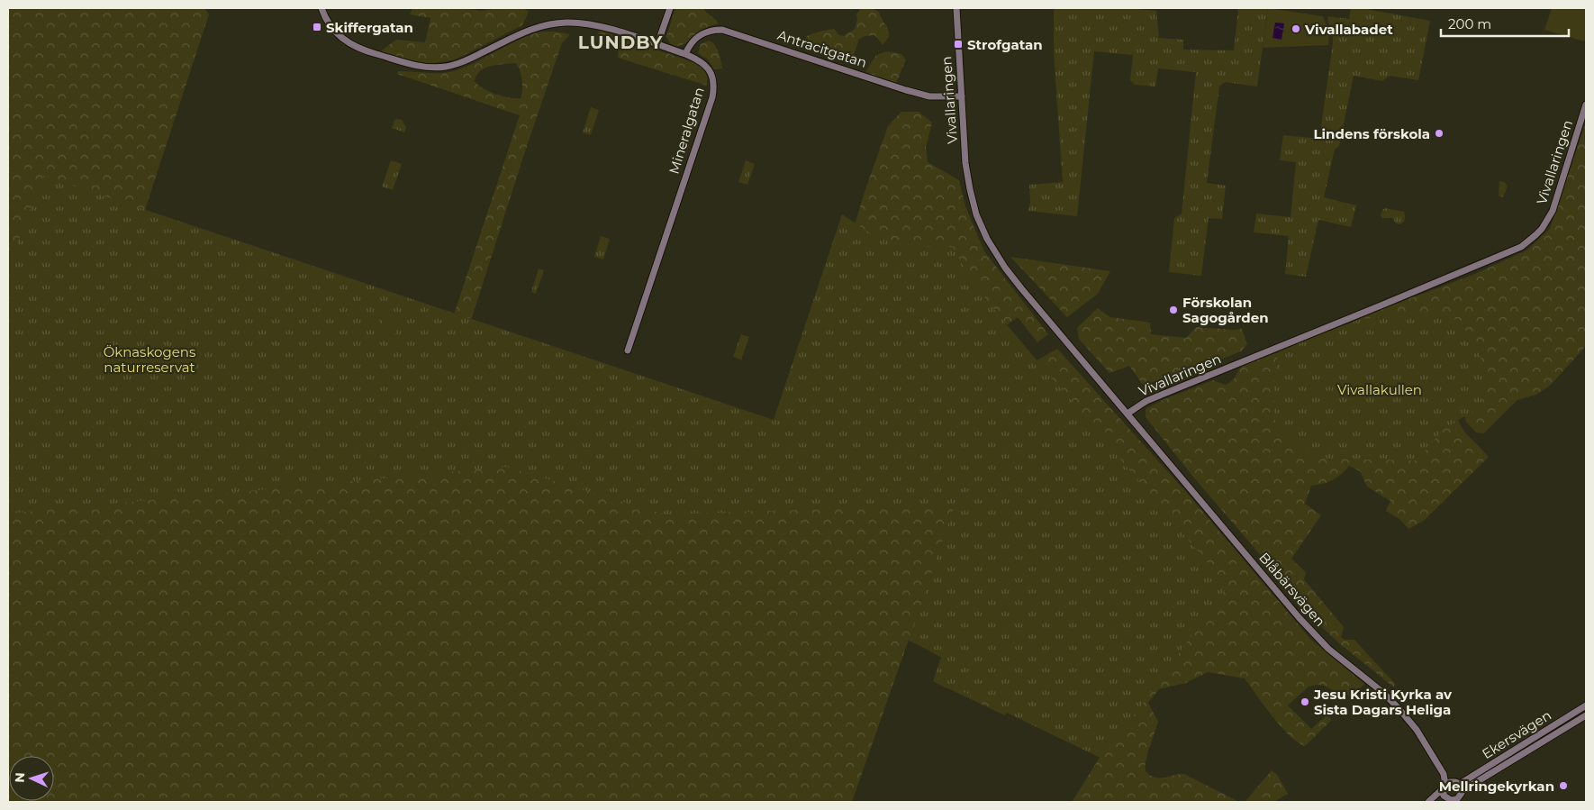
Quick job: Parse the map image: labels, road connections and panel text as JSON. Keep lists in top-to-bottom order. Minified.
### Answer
{"streets":{"street":["Antracitgatan","Vivallaringen","Mineralgatan","Blåbärsvägen","Ekersvägen"]},"crossings":[["Antracitgatan","Vivallaringen"],["Antracitgatan","Mineralgatan"],["Vivallaringen","Blåbärsvägen"],["Blåbärsvägen","Ekersvägen"]],"districts":["LUNDBY"],"parks":["Öknaskogens naturreservat","Vivallakullen"],"places":{"transit":["Skiffergatan","Strofgatan"],"other":["Vivallabadet","Lindens förskola","Förskolan Sagogården","Jesu Kristi Kyrka av Sista Dagars Heliga","Mellringekyrkan"]},"scale_bar":"200 m","north":"left"}
